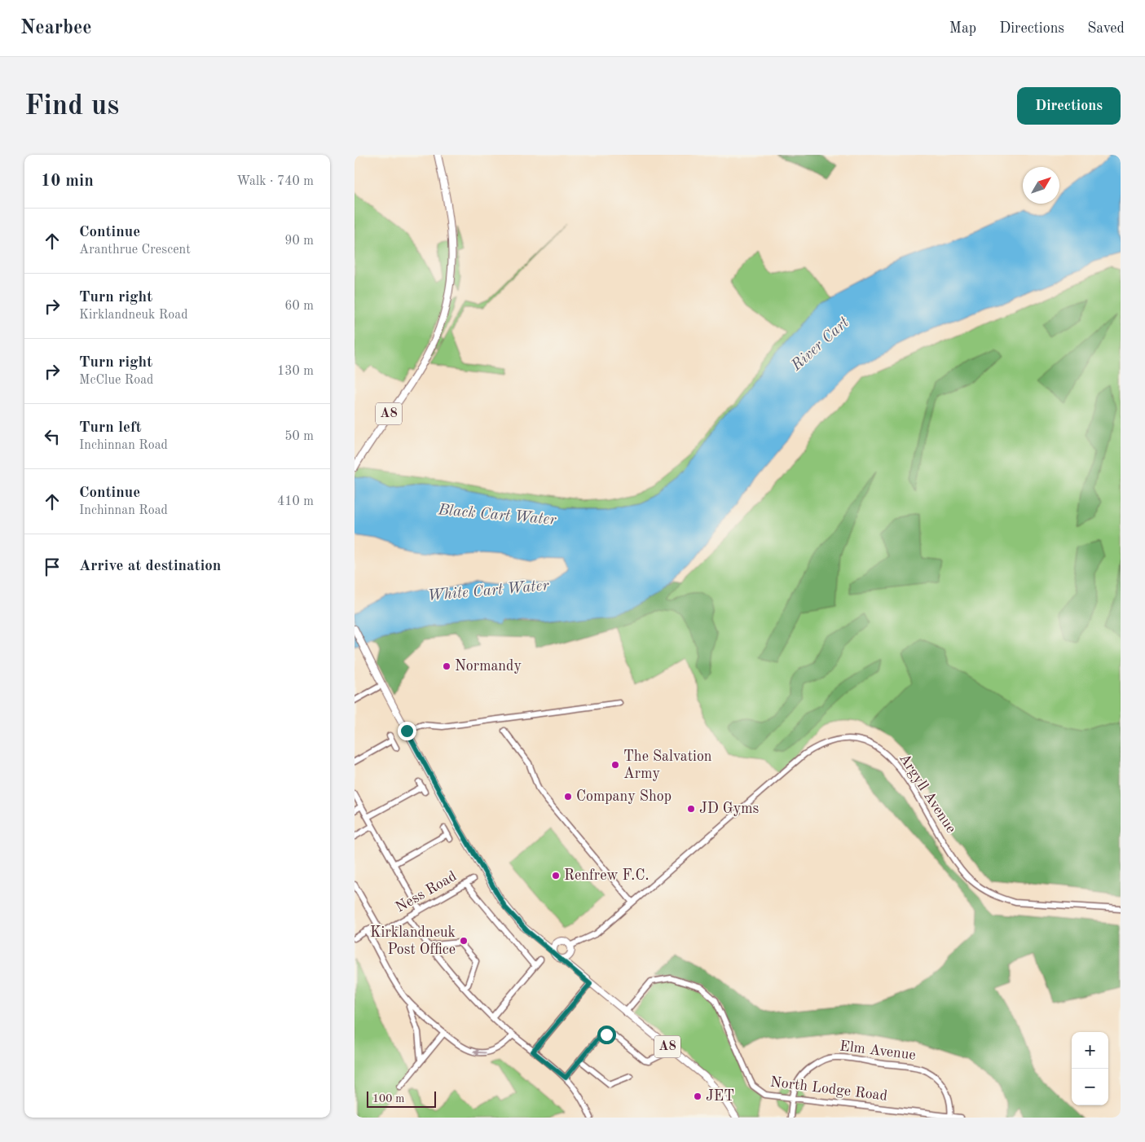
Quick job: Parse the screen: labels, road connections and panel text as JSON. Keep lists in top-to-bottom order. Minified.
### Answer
{"streets":{"main road":["A8"],"street":["Argyll Avenue","Ness Road","Elm Avenue","North Lodge Road"]},"crossings":[["A8","Argyll Avenue"],["A8","North Lodge Road"],["Elm Avenue","North Lodge Road"]],"water":["River Cart","Black Cart Water","White Cart Water"],"places":["Normandy","The Salvation Army","Company Shop","JD Gyms","Renfrew F.C.","Kirklandneuk Post Office","JET"],"scale_bar":"100 m","north":"top right","page":{"header":"Nearbee","nav":["Map","Directions","Saved"],"buttons":"Directions","title":"Find us","heading":["10 min","Walk · 740 m"],"list":[["Continue","Aranthrue Crescent","90 m"],["Turn right","Kirklandneuk Road","60 m"],["Turn right","McClue Road","130 m"],["Turn left","Inchinnan Road","50 m"],["Continue","Inchinnan Road","410 m"],"Arrive at destination"],"map_buttons":["+","−"],"scale":"100 m"}}
